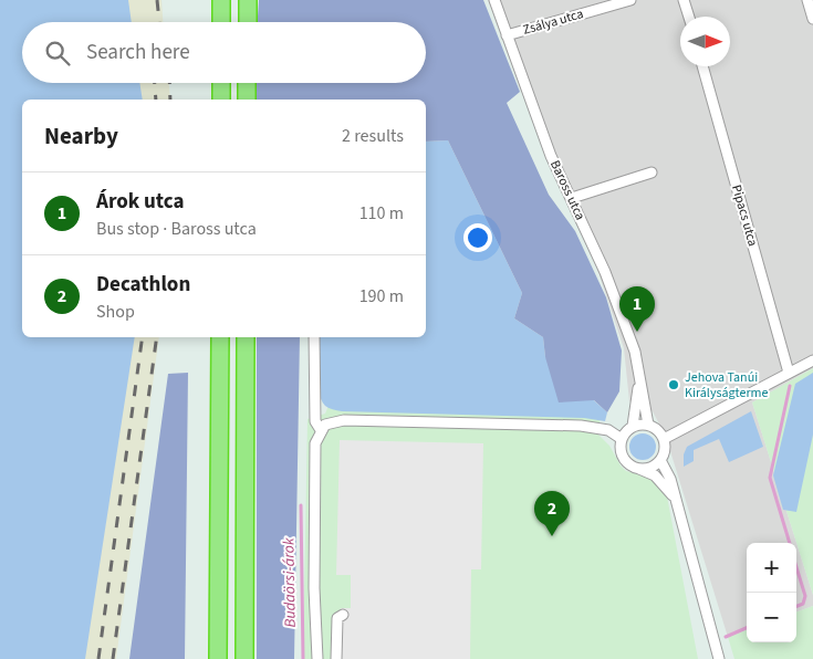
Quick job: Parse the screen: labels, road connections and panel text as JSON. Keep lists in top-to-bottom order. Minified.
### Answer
{"streets":{"street":["Zsálya utca","Baross utca","Pipacs utca"]},"crossings":[["Zsálya utca","Baross utca"]],"water":["Budaörsi-árok"],"places":["Jehova Tanúi Királyságterme"],"north":"right","page":{"search":"Search here","heading":["Nearby","2 results"],"list":[{"mark":"1","name":"Árok utca","note":"Bus stop · Baross utca","value":"110 m"},{"mark":"2","name":"Decathlon","note":"Shop","value":"190 m"}],"pins":["1","2"],"map_buttons":["+","−"]}}
